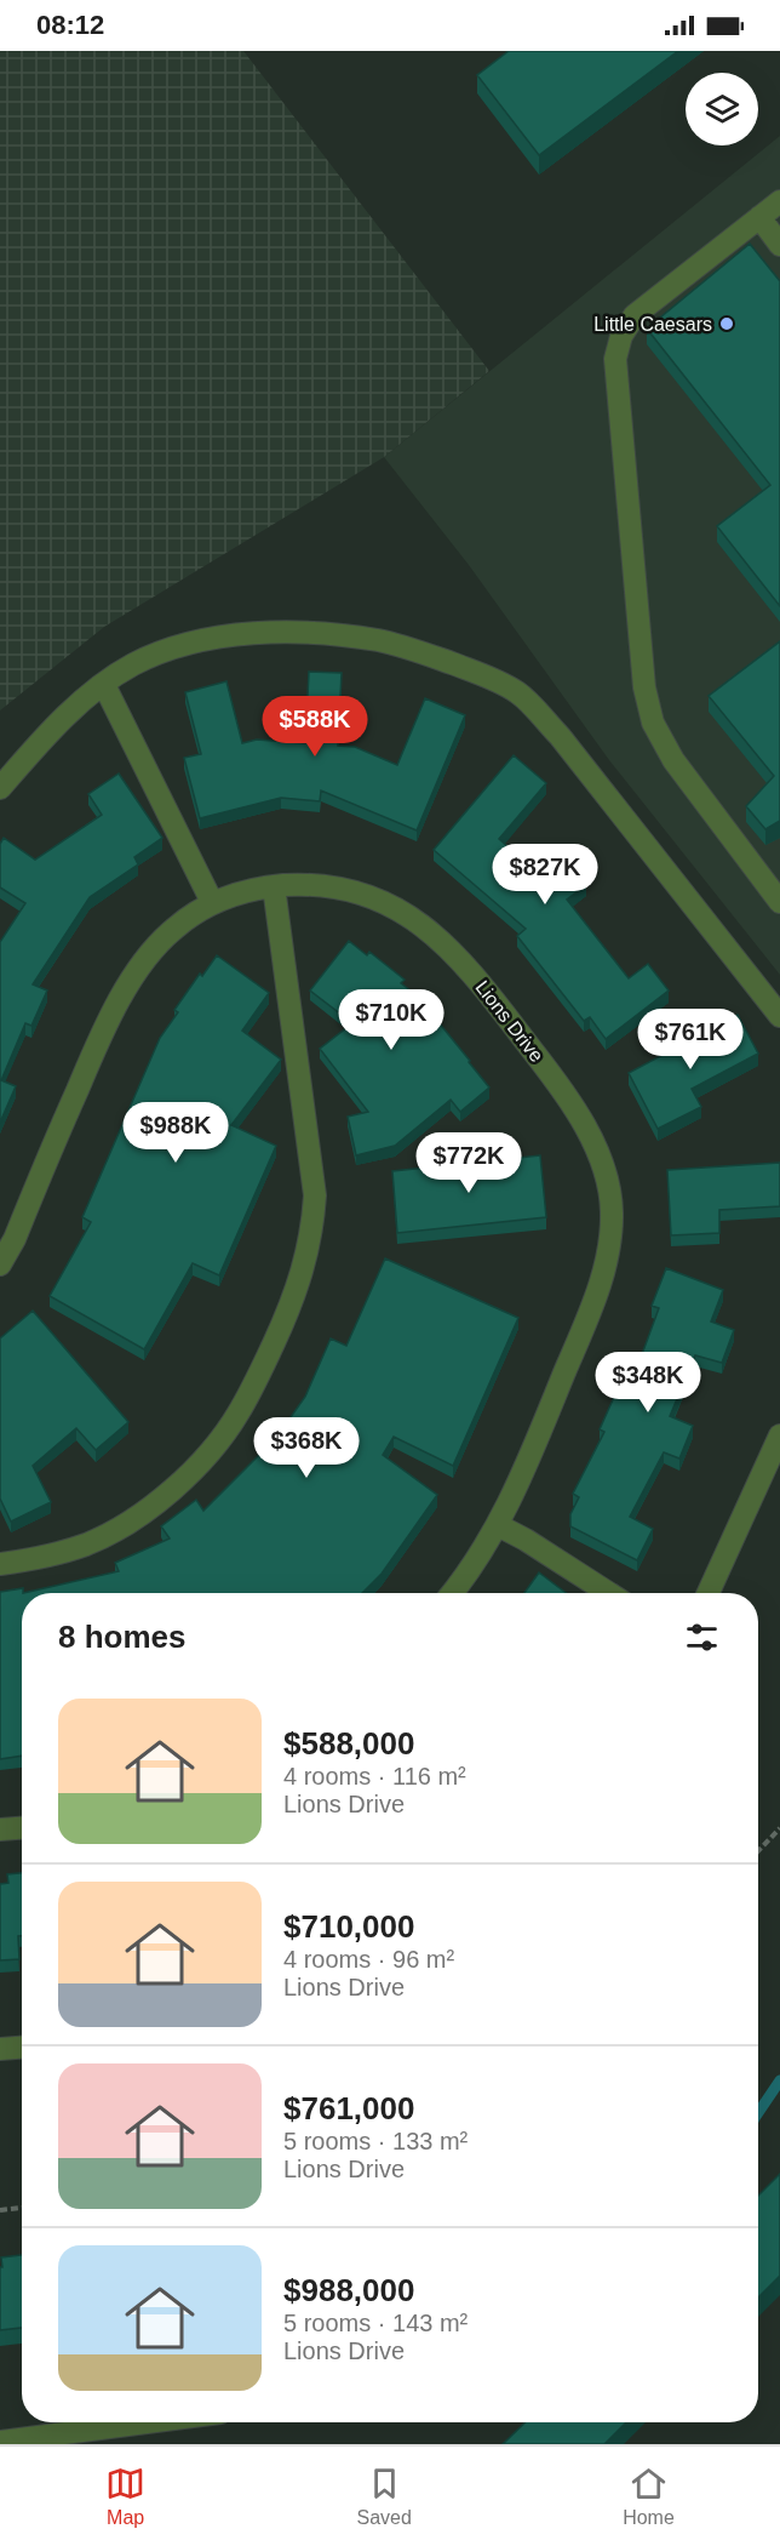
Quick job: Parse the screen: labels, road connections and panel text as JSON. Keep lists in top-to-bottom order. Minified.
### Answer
{"streets":{"street":["Lions Drive"]},"places":["Little Caesars"],"page":{"status":"08:12","price":["$588K","$827K","$710K","$761K","$988K","$772K","$348K","$368K"],"heading":"8 homes","list":[{"name":"$588,000","note":"4 rooms · 116 m² · Lions Drive"},{"name":"$710,000","note":"4 rooms · 96 m² · Lions Drive"},{"name":"$761,000","note":"5 rooms · 133 m² · Lions Drive"},{"name":"$988,000","note":"5 rooms · 143 m² · Lions Drive"}],"tabs":["Map","Saved","Home"]}}
